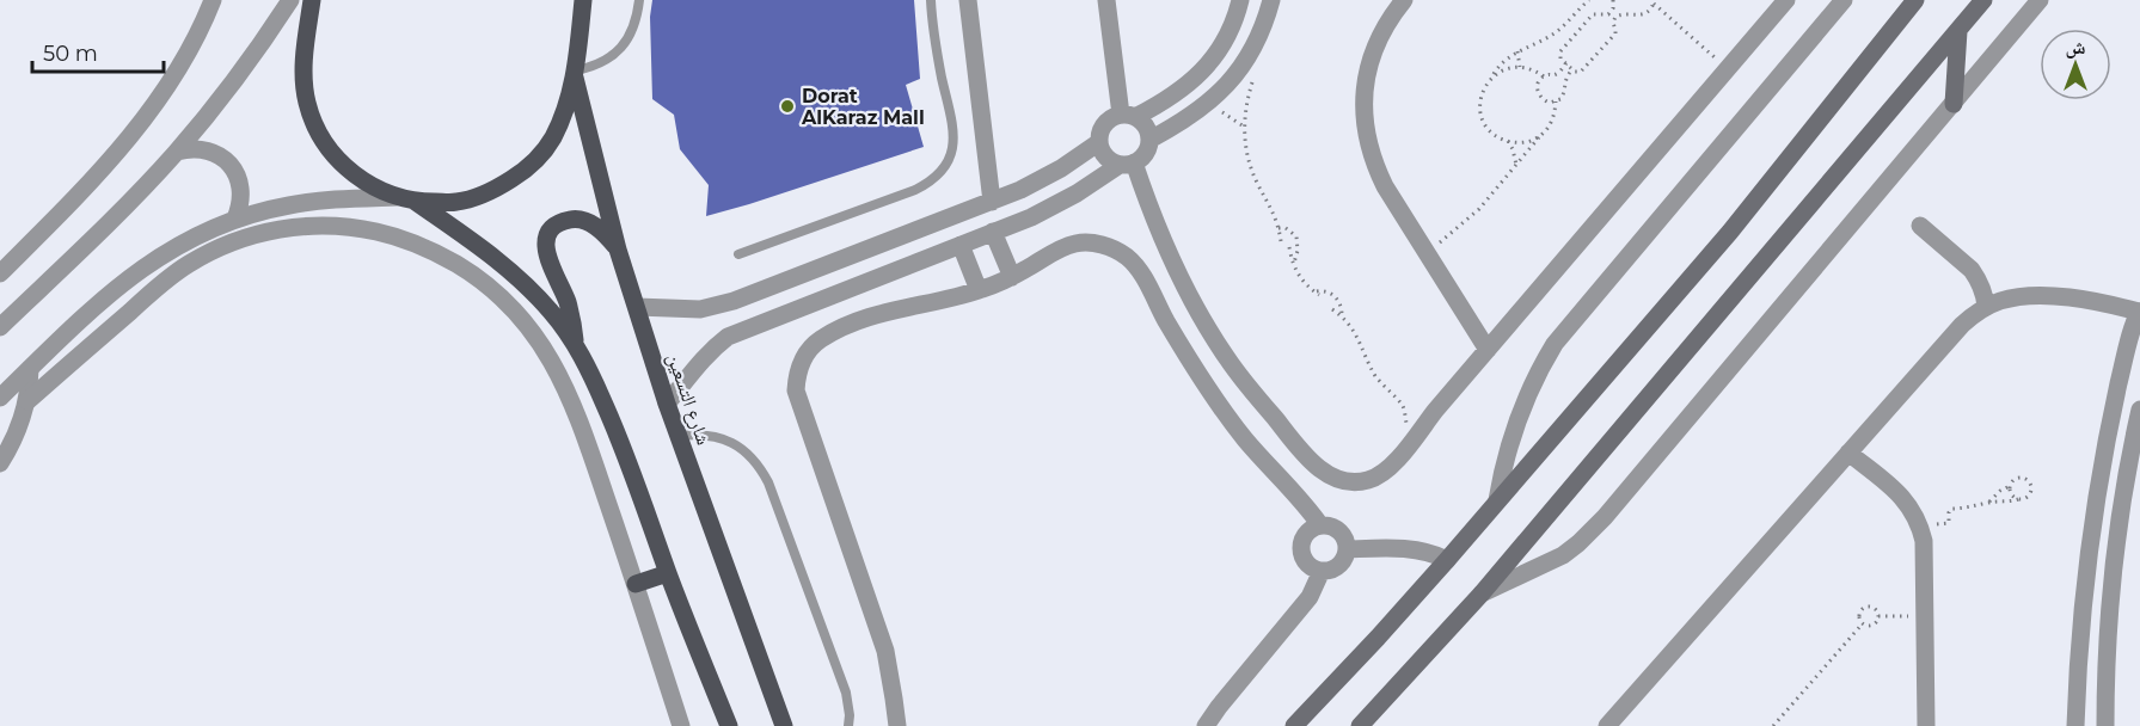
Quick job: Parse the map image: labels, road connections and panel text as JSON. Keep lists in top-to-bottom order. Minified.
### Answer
{"streets":{"main road":["شارع التسعين"]},"places":["Dorat AlKaraz Mall"],"scale_bar":"50 m","north":"top"}
